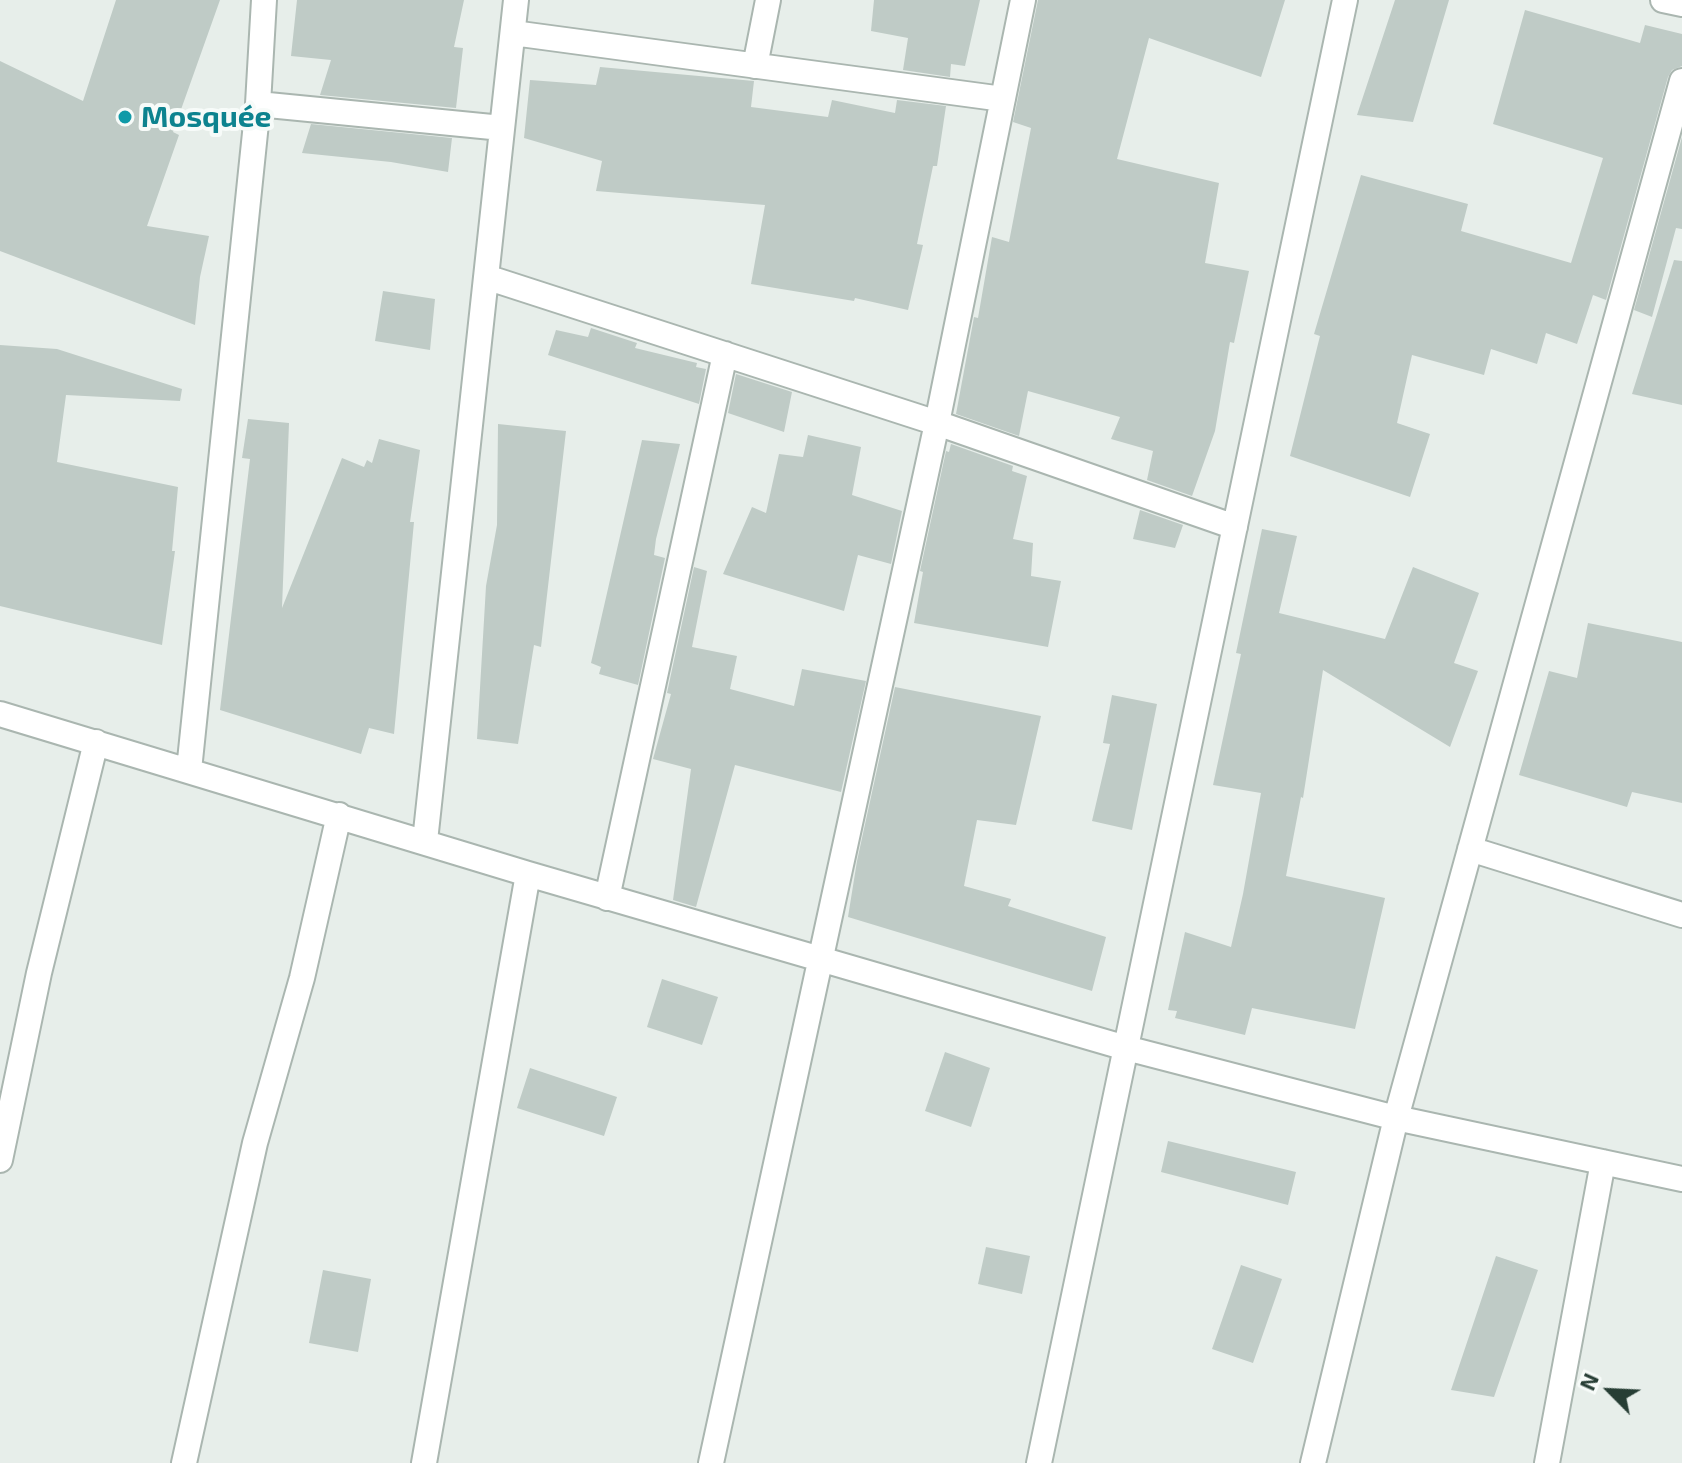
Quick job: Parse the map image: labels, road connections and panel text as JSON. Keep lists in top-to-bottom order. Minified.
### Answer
{"places":["Mosquée"],"north":"top left"}
